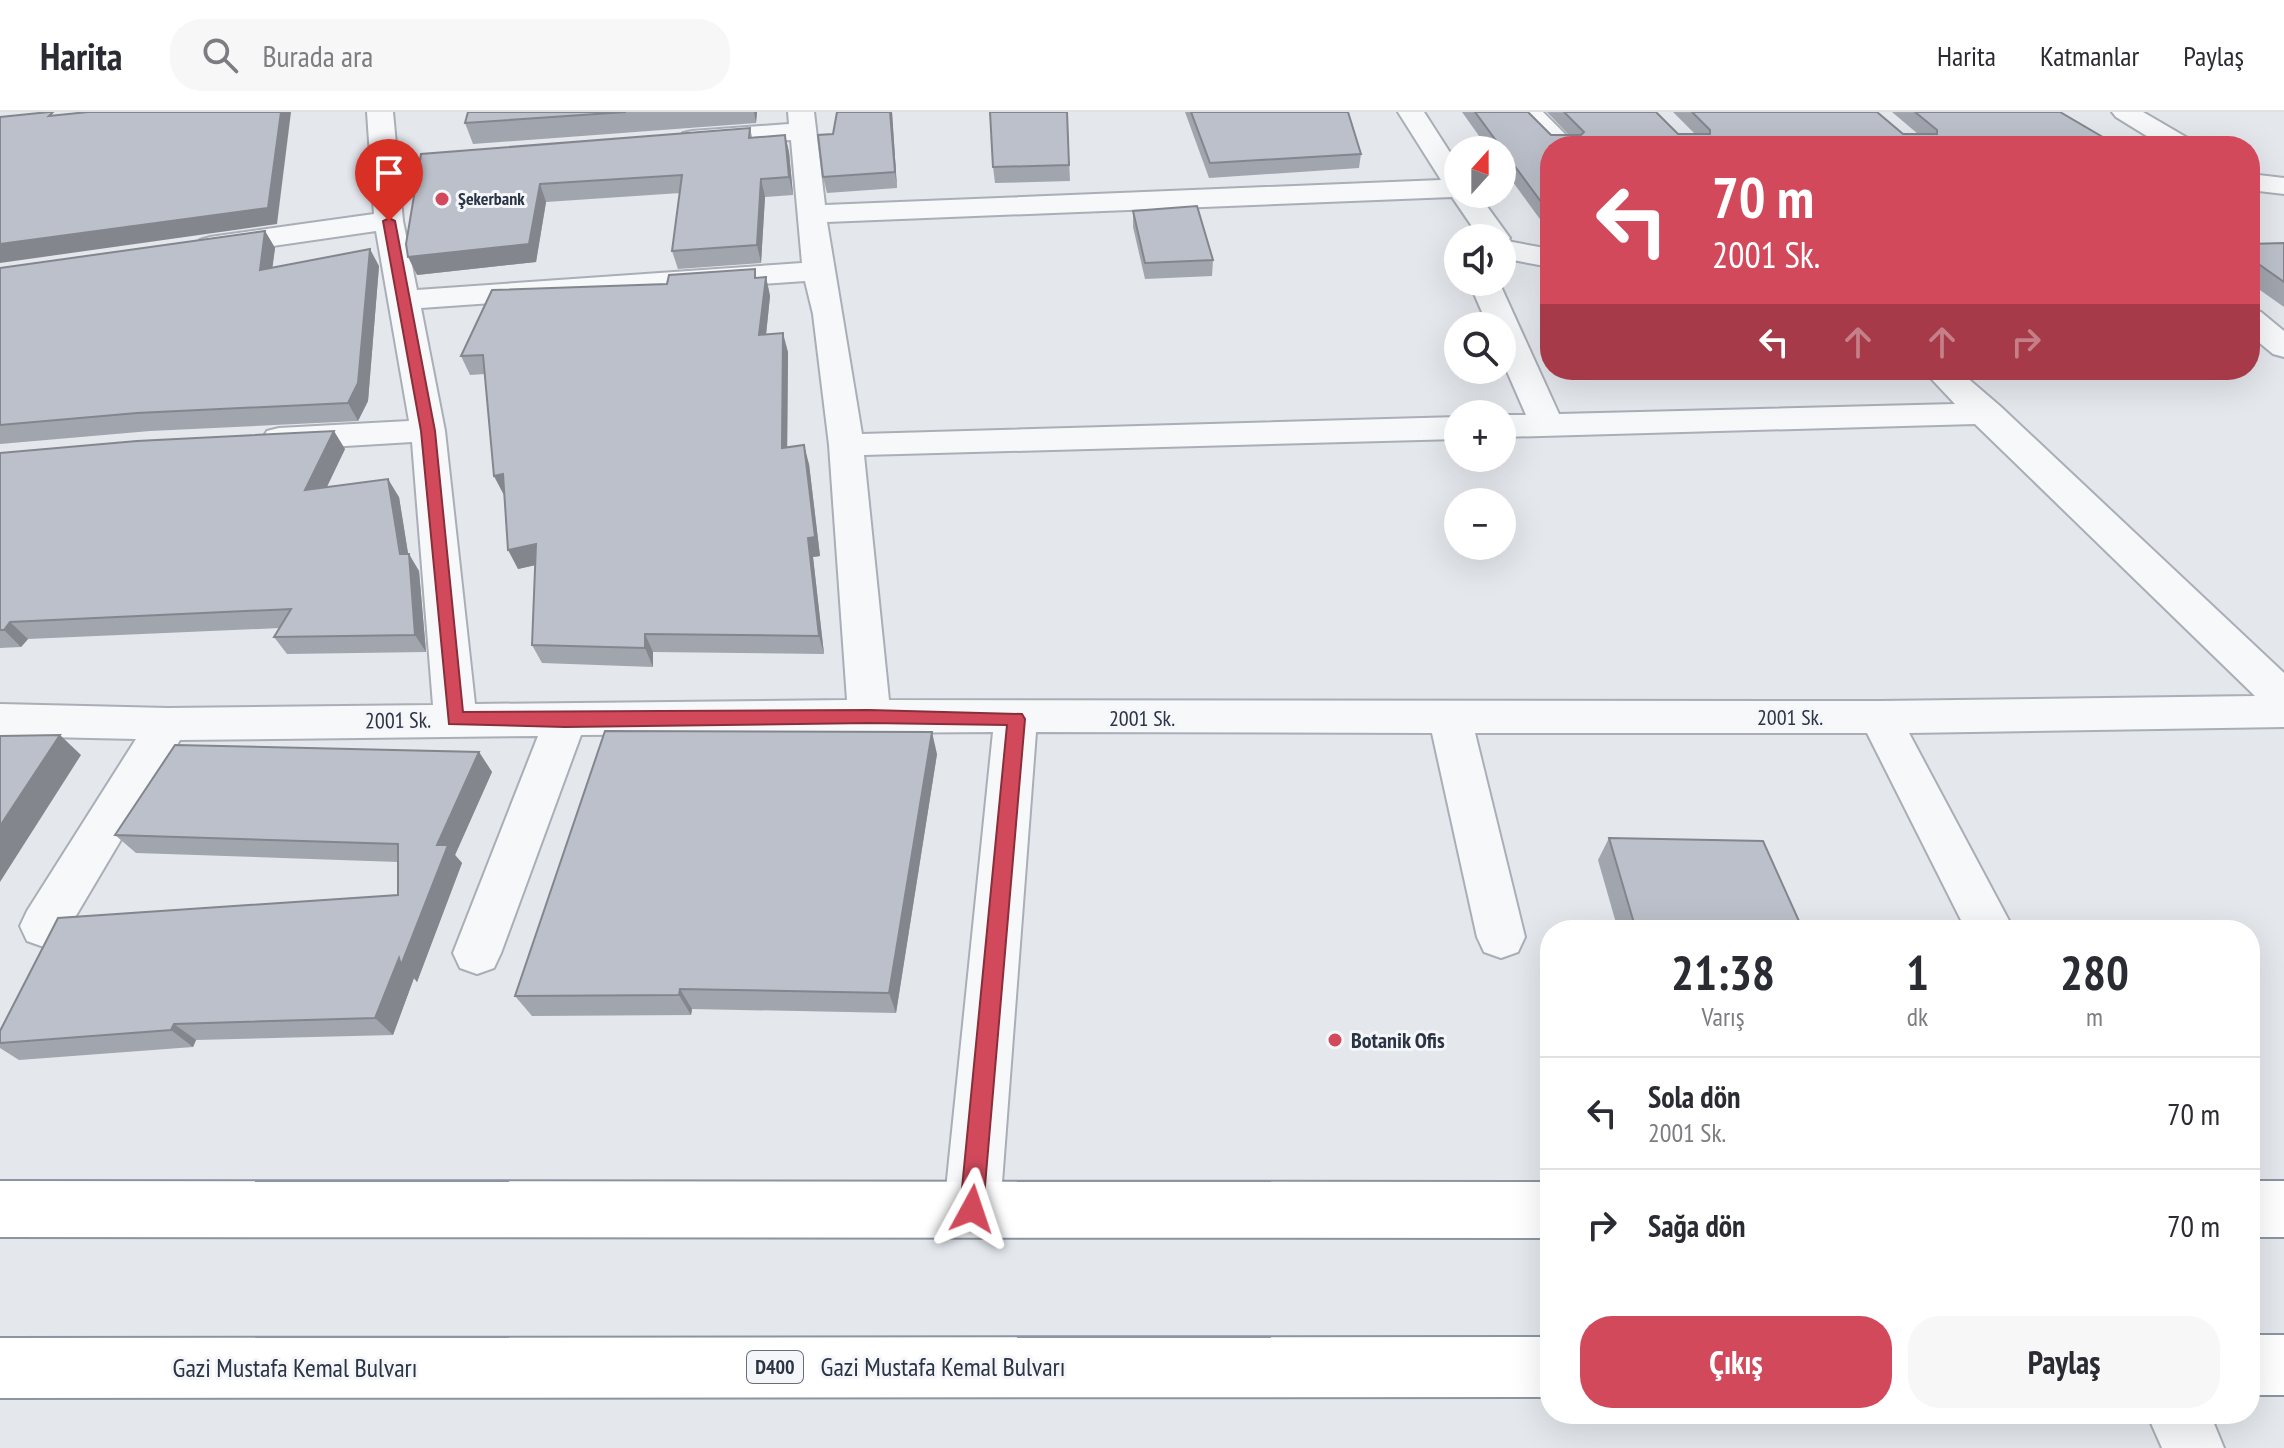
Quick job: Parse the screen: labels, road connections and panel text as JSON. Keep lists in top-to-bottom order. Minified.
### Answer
{"streets":{"highway":["D400","Gazi Mustafa Kemal Bulvarı"],"street":["2001 Sk."]},"places":["Şekerbank","Botanik Ofis"],"north":"top","page":{"header":"Harita","search":"Burada ara","nav":["Harita","Katmanlar","Paylaş"],"map_buttons":["+","−"],"turn":["70 m","2001 Sk."],"eta":["21:38","Varış","1","dk","280","m"],"list":[{"name":"Sola dön","note":"2001 Sk.","value":"70 m"},{"name":"Sağa dön","value":"70 m"}],"buttons":["Çıkış","Paylaş"]}}
